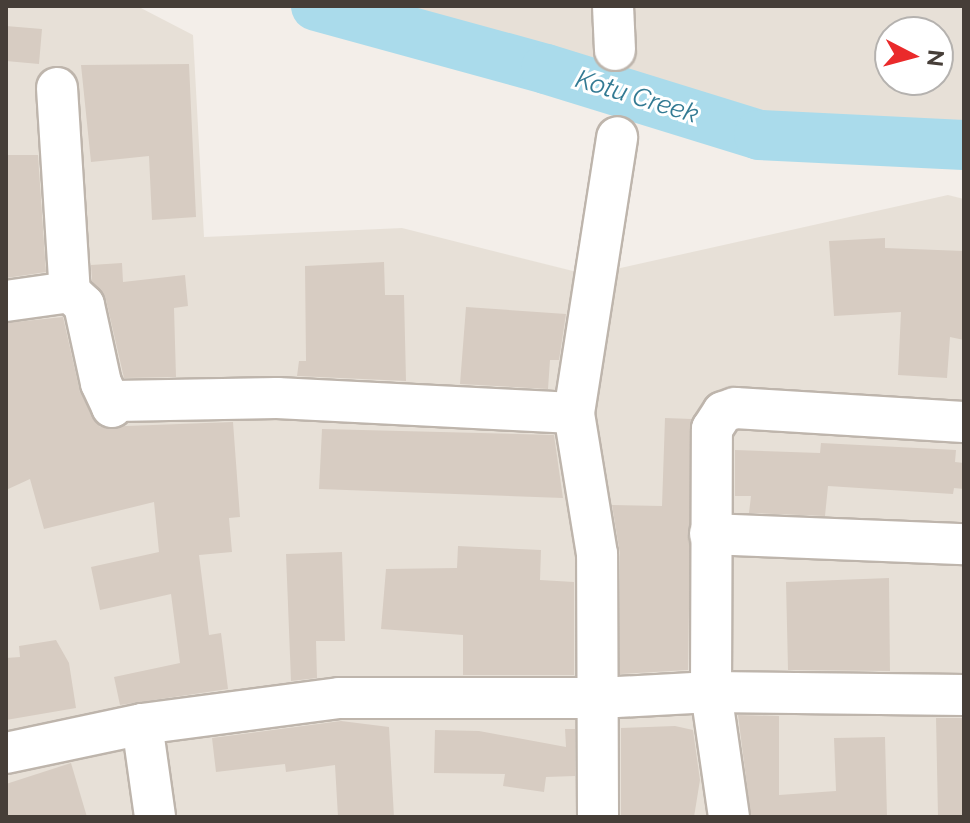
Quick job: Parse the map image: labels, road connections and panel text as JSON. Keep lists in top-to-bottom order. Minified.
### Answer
{"water":["Kotu Creek"],"north":"right"}
